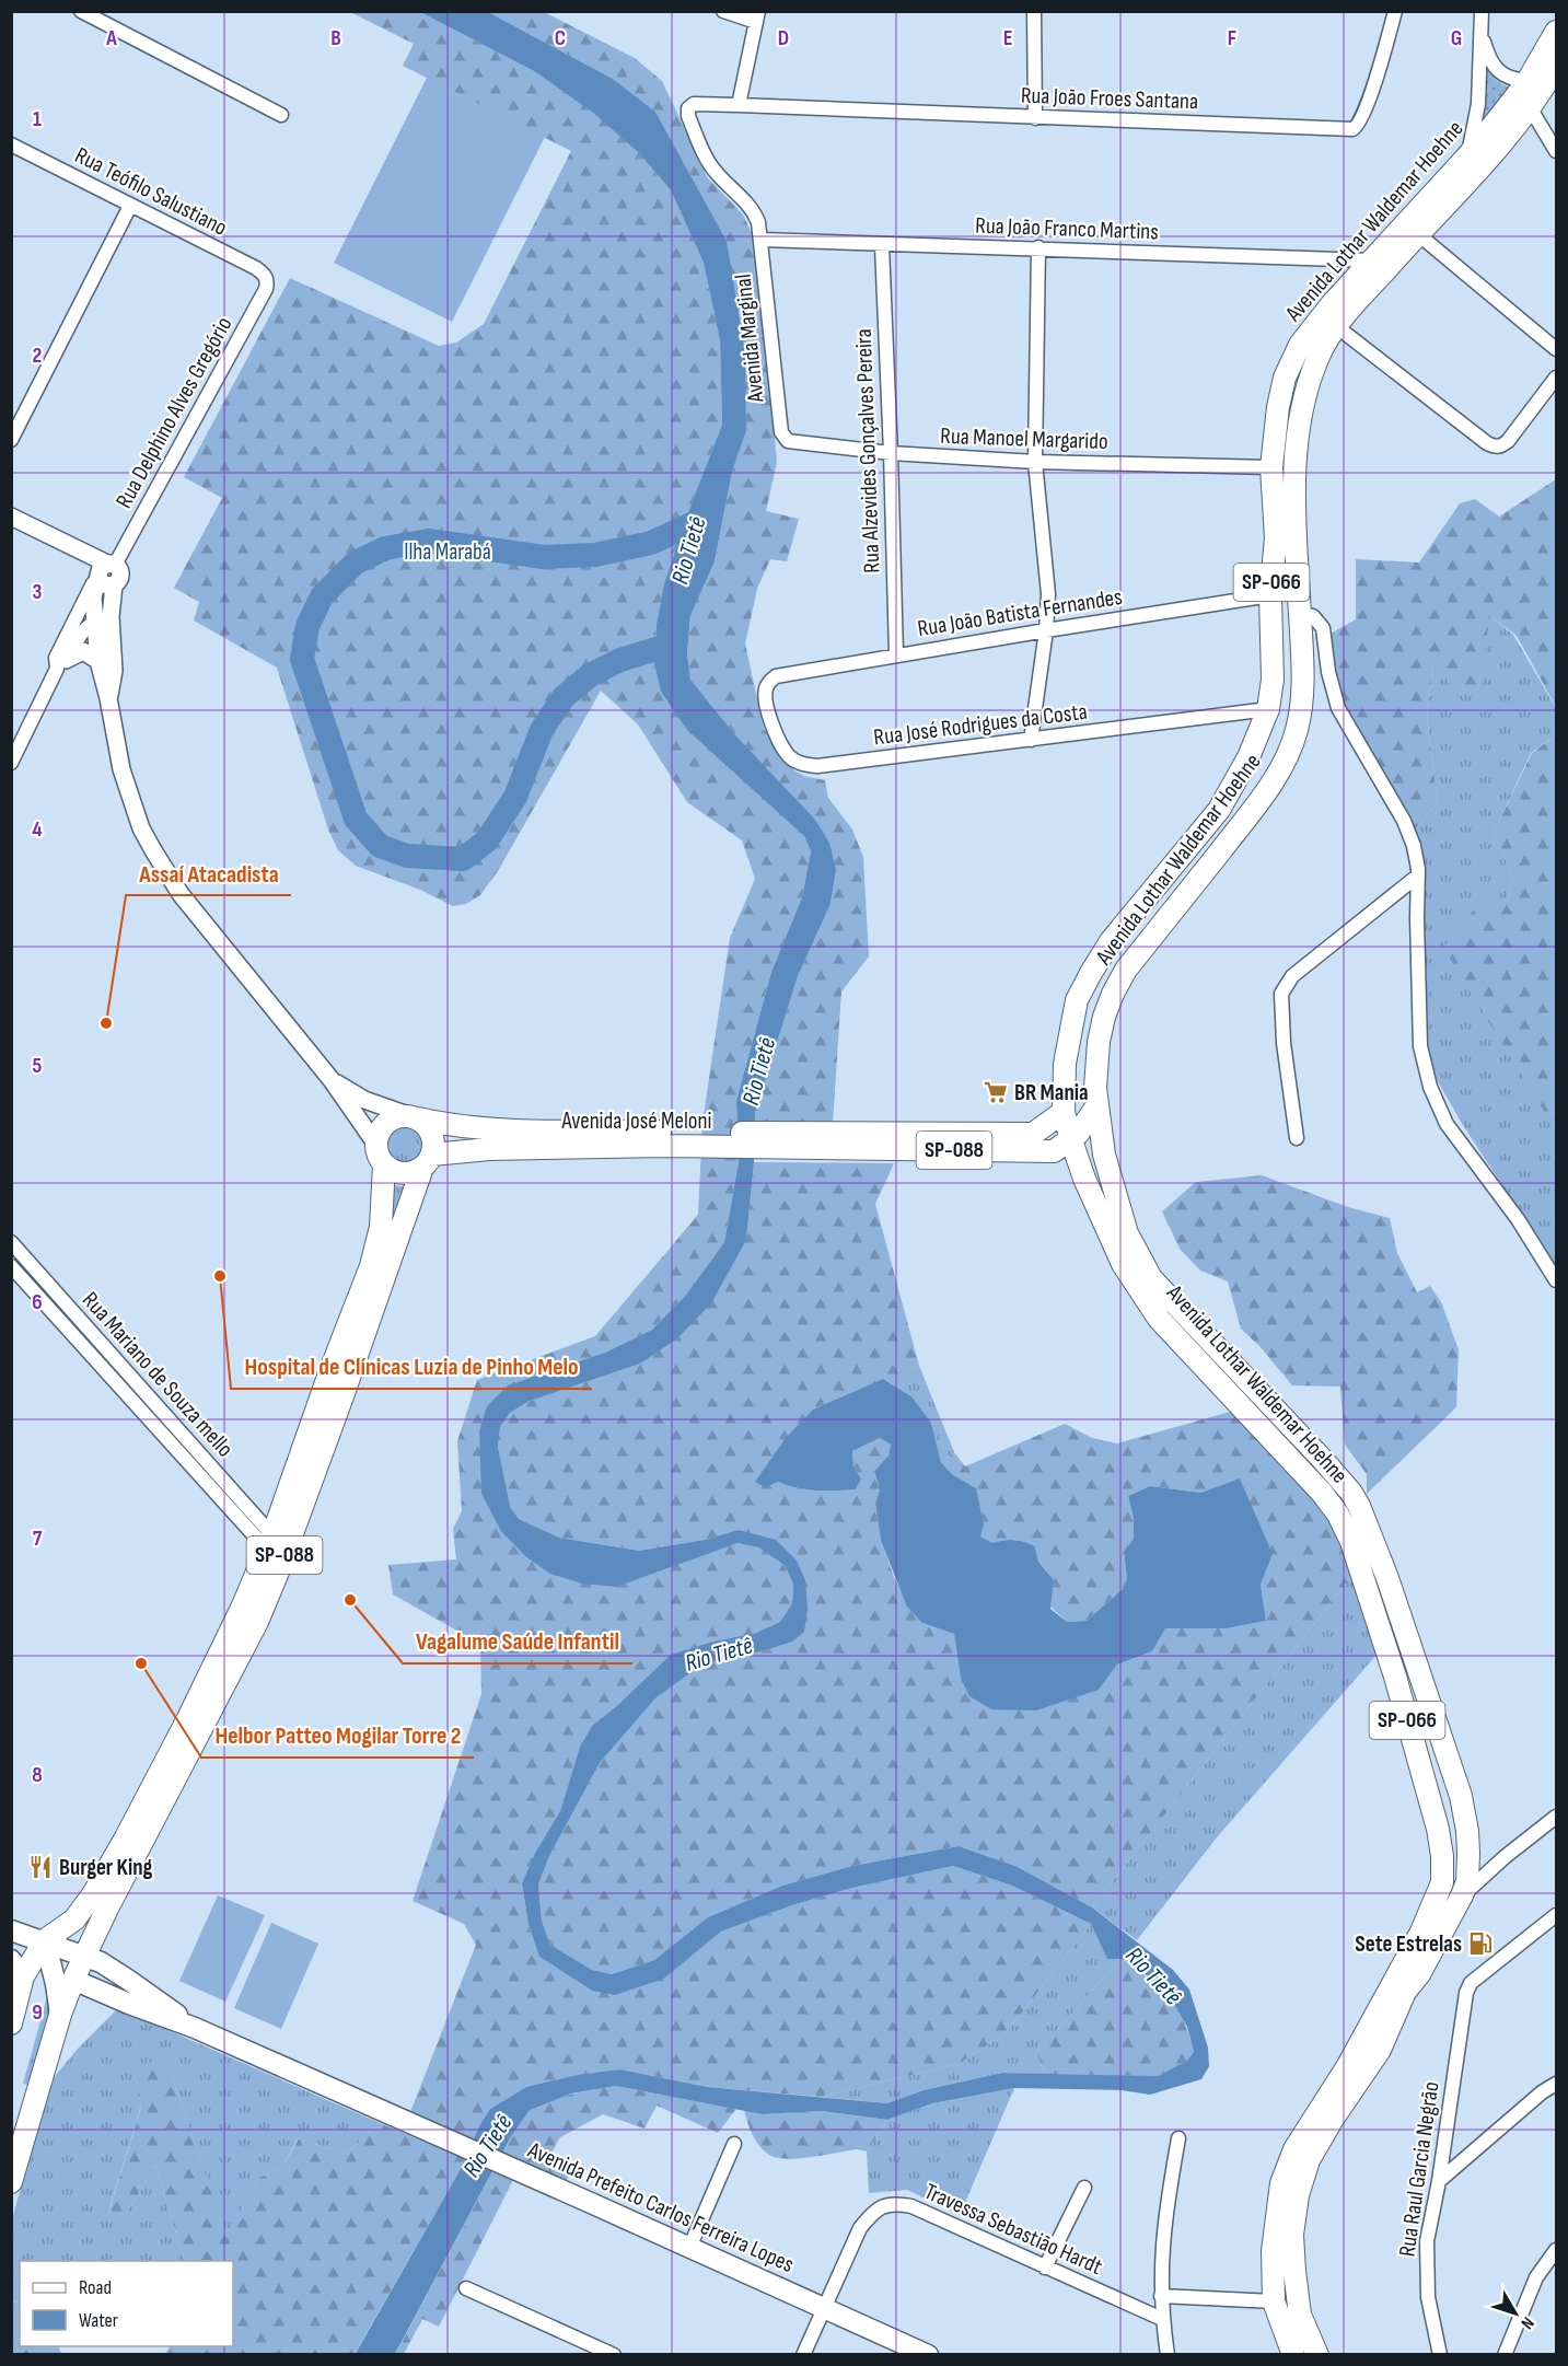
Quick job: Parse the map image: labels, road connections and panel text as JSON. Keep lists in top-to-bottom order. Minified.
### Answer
{"streets":{"main road":["Avenida Lothar Waldemar Hoehne","SP-066","Avenida José Meloni","SP-088","Avenida Prefeito Carlos Ferreira Lopes"],"street":["Rua João Froes Santana","Rua Teófilo Salustiano","Rua João Franco Martins","Avenida Marginal","Rua Delphino Alves Gregório","Rua Manoel Margarido","Rua Alzevides Gonçalves Pereira","Rua João Batista Fernandes","Rua José Rodrigues da Costa","Rua Mariano de Souza mello","Rua Raul Garcia Negrão","Travessa Sebastião Hardt"]},"crossings":[["Rua João Froes Santana","Avenida Marginal"],["Rua Teófilo Salustiano","Rua Delphino Alves Gregório"],["Avenida Lothar Waldemar Hoehne","Rua João Franco Martins"],["Avenida Lothar Waldemar Hoehne","Rua Manoel Margarido"],["Avenida Lothar Waldemar Hoehne","SP-066"],["Avenida Lothar Waldemar Hoehne","Rua João Batista Fernandes"],["Avenida Lothar Waldemar Hoehne","Rua José Rodrigues da Costa"],["Avenida Lothar Waldemar Hoehne","Avenida José Meloni"],["Rua João Franco Martins","Avenida Marginal"],["Rua João Franco Martins","Rua Alzevides Gonçalves Pereira"],["Avenida Marginal","Rua Manoel Margarido"],["Rua Manoel Margarido","Rua Alzevides Gonçalves Pereira"],["Rua Alzevides Gonçalves Pereira","Rua João Batista Fernandes"],["Rua João Batista Fernandes","Rua José Rodrigues da Costa"],["Avenida José Meloni","SP-088"],["SP-088","Rua Mariano de Souza mello"],["SP-088","Avenida Prefeito Carlos Ferreira Lopes"],["Avenida Prefeito Carlos Ferreira Lopes","Travessa Sebastião Hardt"]],"water":["Rio Tietê"],"parks":["Ilha Marabá"],"places":{"other":["Assaí Atacadista","Hospital de Clínicas Luzia de Pinho Melo","Vagalume Saúde Infantil","Helbor Patteo Mogilar Torre 2"],"supermarket":["BR Mania"],"restaurant":["Burger King"],"fuel station":["Sete Estrelas"]},"legend":["Road","Water"],"north":"bottom right","grid":{"columns":["A","B","C","D","E","F","G"],"rows":["1","2","3","4","5","6","7","8","9"]}}
